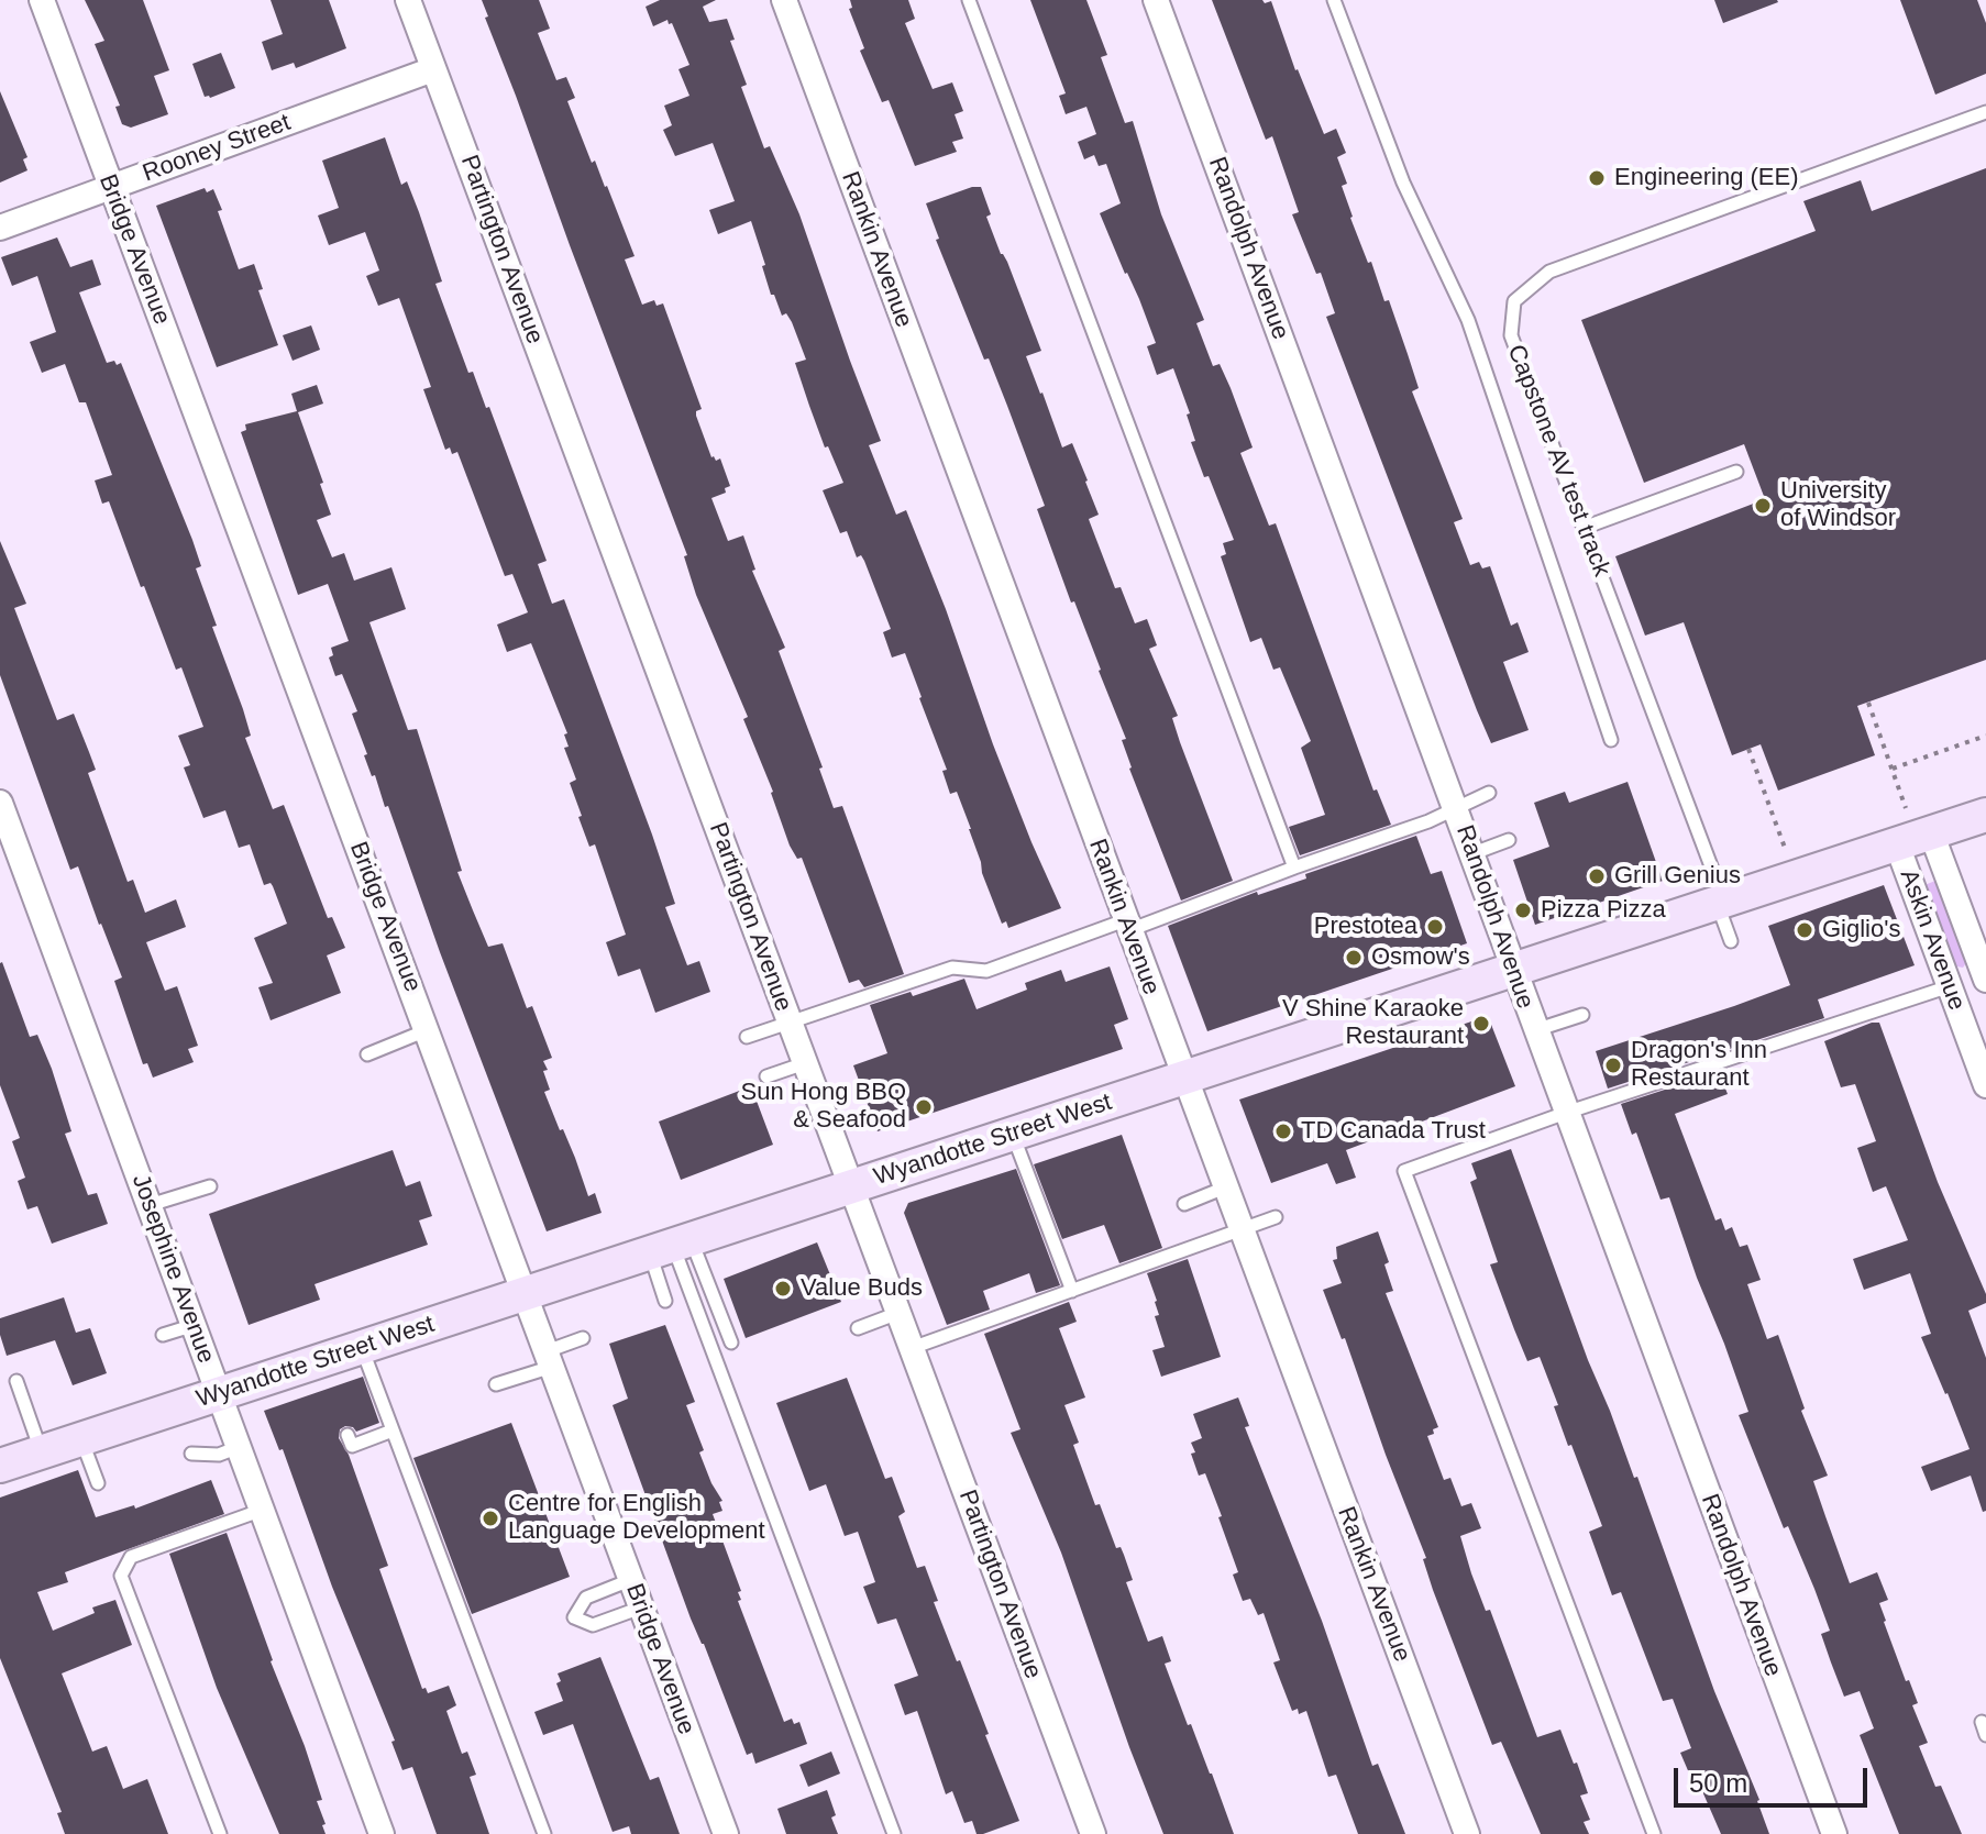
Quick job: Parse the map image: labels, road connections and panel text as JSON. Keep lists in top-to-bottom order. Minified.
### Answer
{"streets":{"main road":["Wyandotte Street West"],"street":["Rooney Street","Randolph Avenue","Bridge Avenue","Partington Avenue","Rankin Avenue","Askin Avenue","Josephine Avenue"],"lane":["Capstone AV test track"]},"crossings":[["Rooney Street","Bridge Avenue"],["Rooney Street","Partington Avenue"],["Randolph Avenue","Wyandotte Street West"],["Bridge Avenue","Wyandotte Street West"],["Partington Avenue","Wyandotte Street West"],["Rankin Avenue","Wyandotte Street West"],["Capstone AV test track","Wyandotte Street West"],["Askin Avenue","Wyandotte Street West"],["Wyandotte Street West","Josephine Avenue"]],"places":["Engineering (EE)","University of Windsor","Grill Genius","Pizza Pizza","Prestotea","Giglio's","Osmow's","V Shine Karaoke Restaurant","Dragon's Inn Restaurant","Sun Hong BBQ & Seafood","TD Canada Trust","Value Buds","Centre for English Language Development"],"scale_bar":"50 m"}
